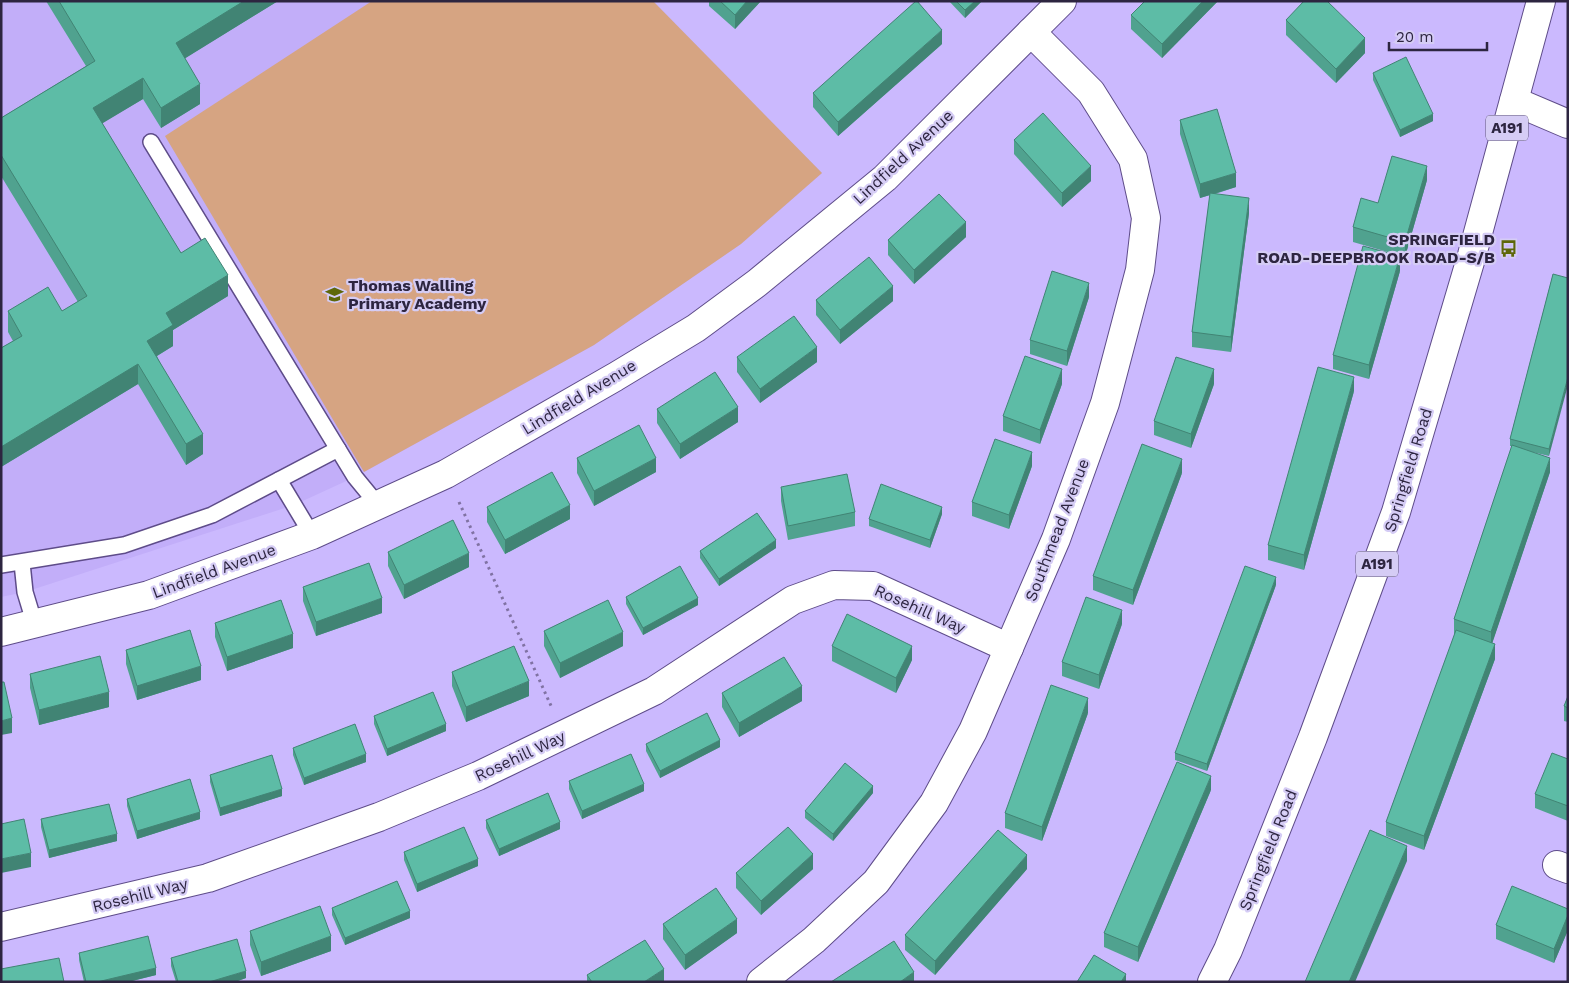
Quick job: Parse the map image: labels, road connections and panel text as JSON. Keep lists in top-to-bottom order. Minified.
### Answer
{"streets":{"street":["A191","Lindfield Avenue","Springfield Road","Southmead Avenue","Rosehill Way"]},"crossings":[["Lindfield Avenue","Southmead Avenue"],["Southmead Avenue","Rosehill Way"]],"places":{"bus stop":["SPRINGFIELD ROAD-DEEPBROOK ROAD-S/B"],"school or university":["Thomas Walling Primary Academy"]},"scale_bar":"20 m"}
